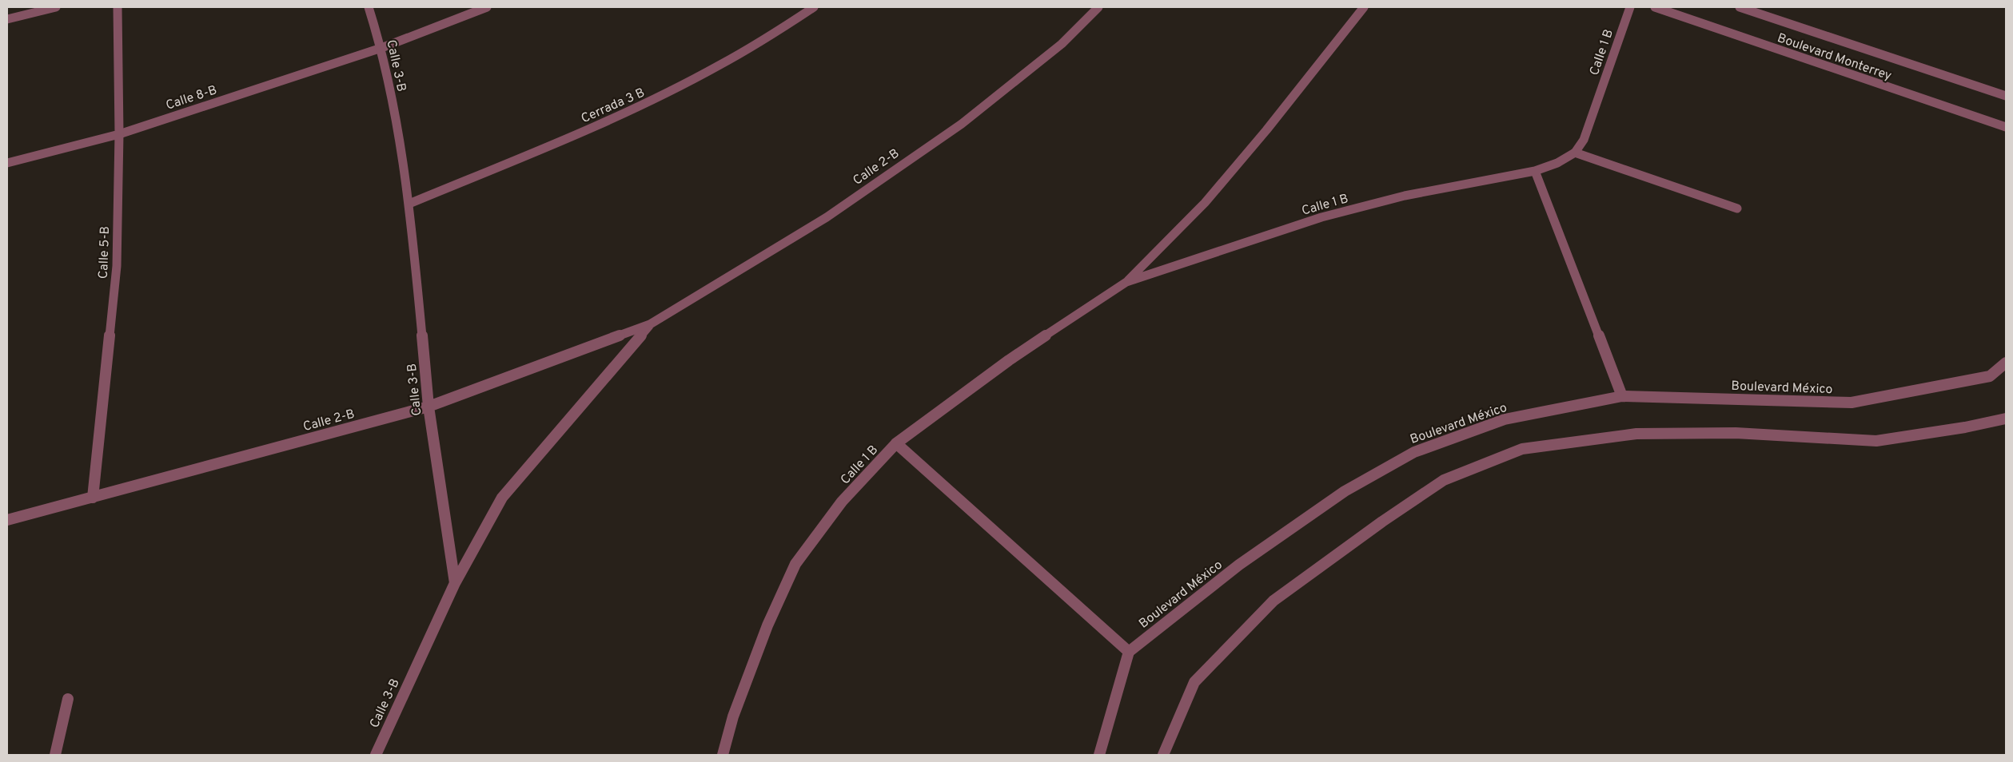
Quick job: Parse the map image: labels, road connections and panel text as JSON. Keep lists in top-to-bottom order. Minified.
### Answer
{"streets":{"street":["Calle 1 B","Boulevard Monterrey","Calle 3-B","Calle 8-B","Cerrada 3 B","Calle 2-B","Calle 5-B","Boulevard México"]},"crossings":[["Calle 3-B","Calle 8-B"],["Calle 3-B","Cerrada 3 B"],["Calle 3-B","Calle 2-B"],["Calle 8-B","Calle 5-B"],["Calle 2-B","Calle 5-B"]]}
